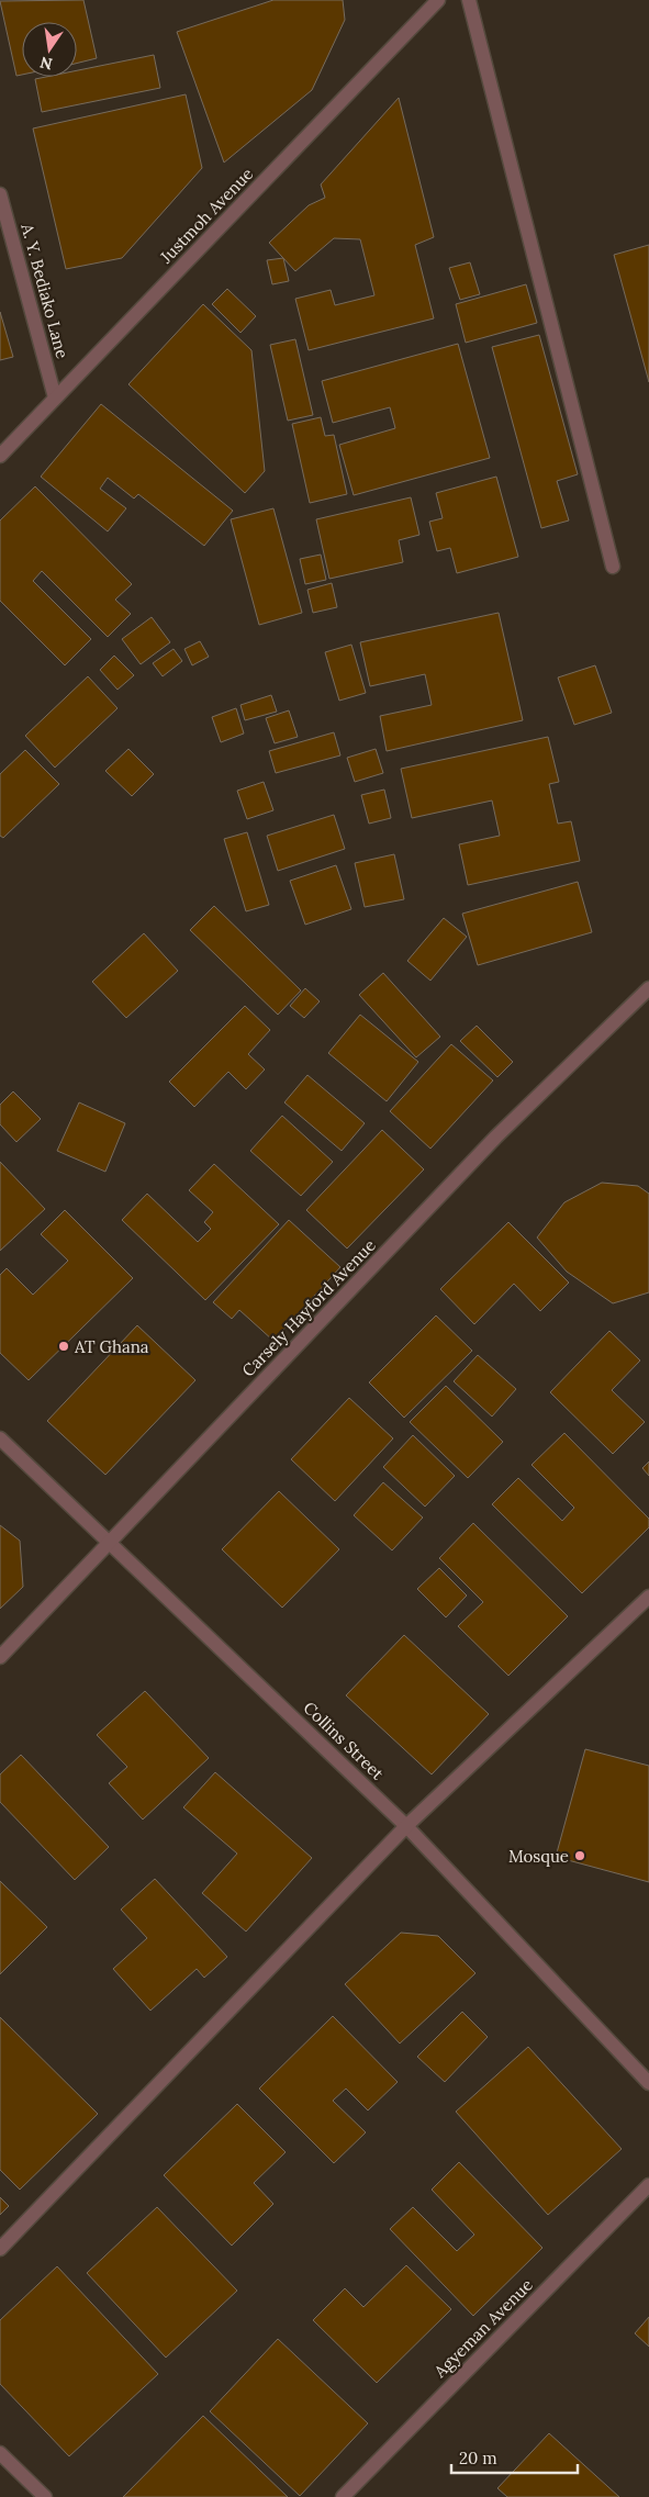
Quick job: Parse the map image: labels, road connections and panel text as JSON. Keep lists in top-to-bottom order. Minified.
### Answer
{"streets":{"street":["Justmoh Avenue","A. Y. Bediako Lane","Carsely Hayford Avenue","Collins Street","Agyeman Avenue"]},"crossings":[["Justmoh Avenue","A. Y. Bediako Lane"],["Carsely Hayford Avenue","Collins Street"]],"places":["AT Ghana","Mosque"],"scale_bar":"20 m","north":"bottom"}
